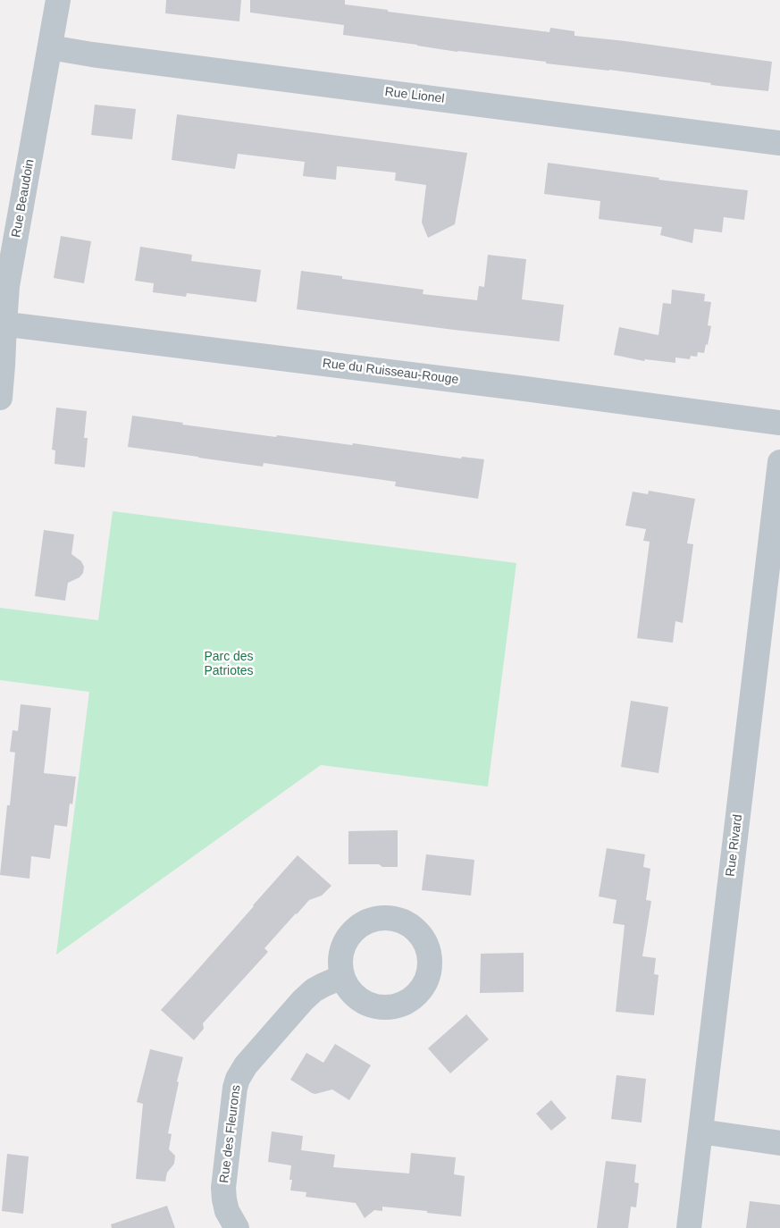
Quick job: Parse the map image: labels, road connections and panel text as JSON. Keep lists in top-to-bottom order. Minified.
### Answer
{"streets":{"street":["Rue Lionel","Rue Beaudoin","Rue du Ruisseau-Rouge","Rue Rivard","Rue des Fleurons"]},"crossings":[["Rue Lionel","Rue Beaudoin"],["Rue Beaudoin","Rue du Ruisseau-Rouge"]],"parks":["Parc des Patriotes"]}
